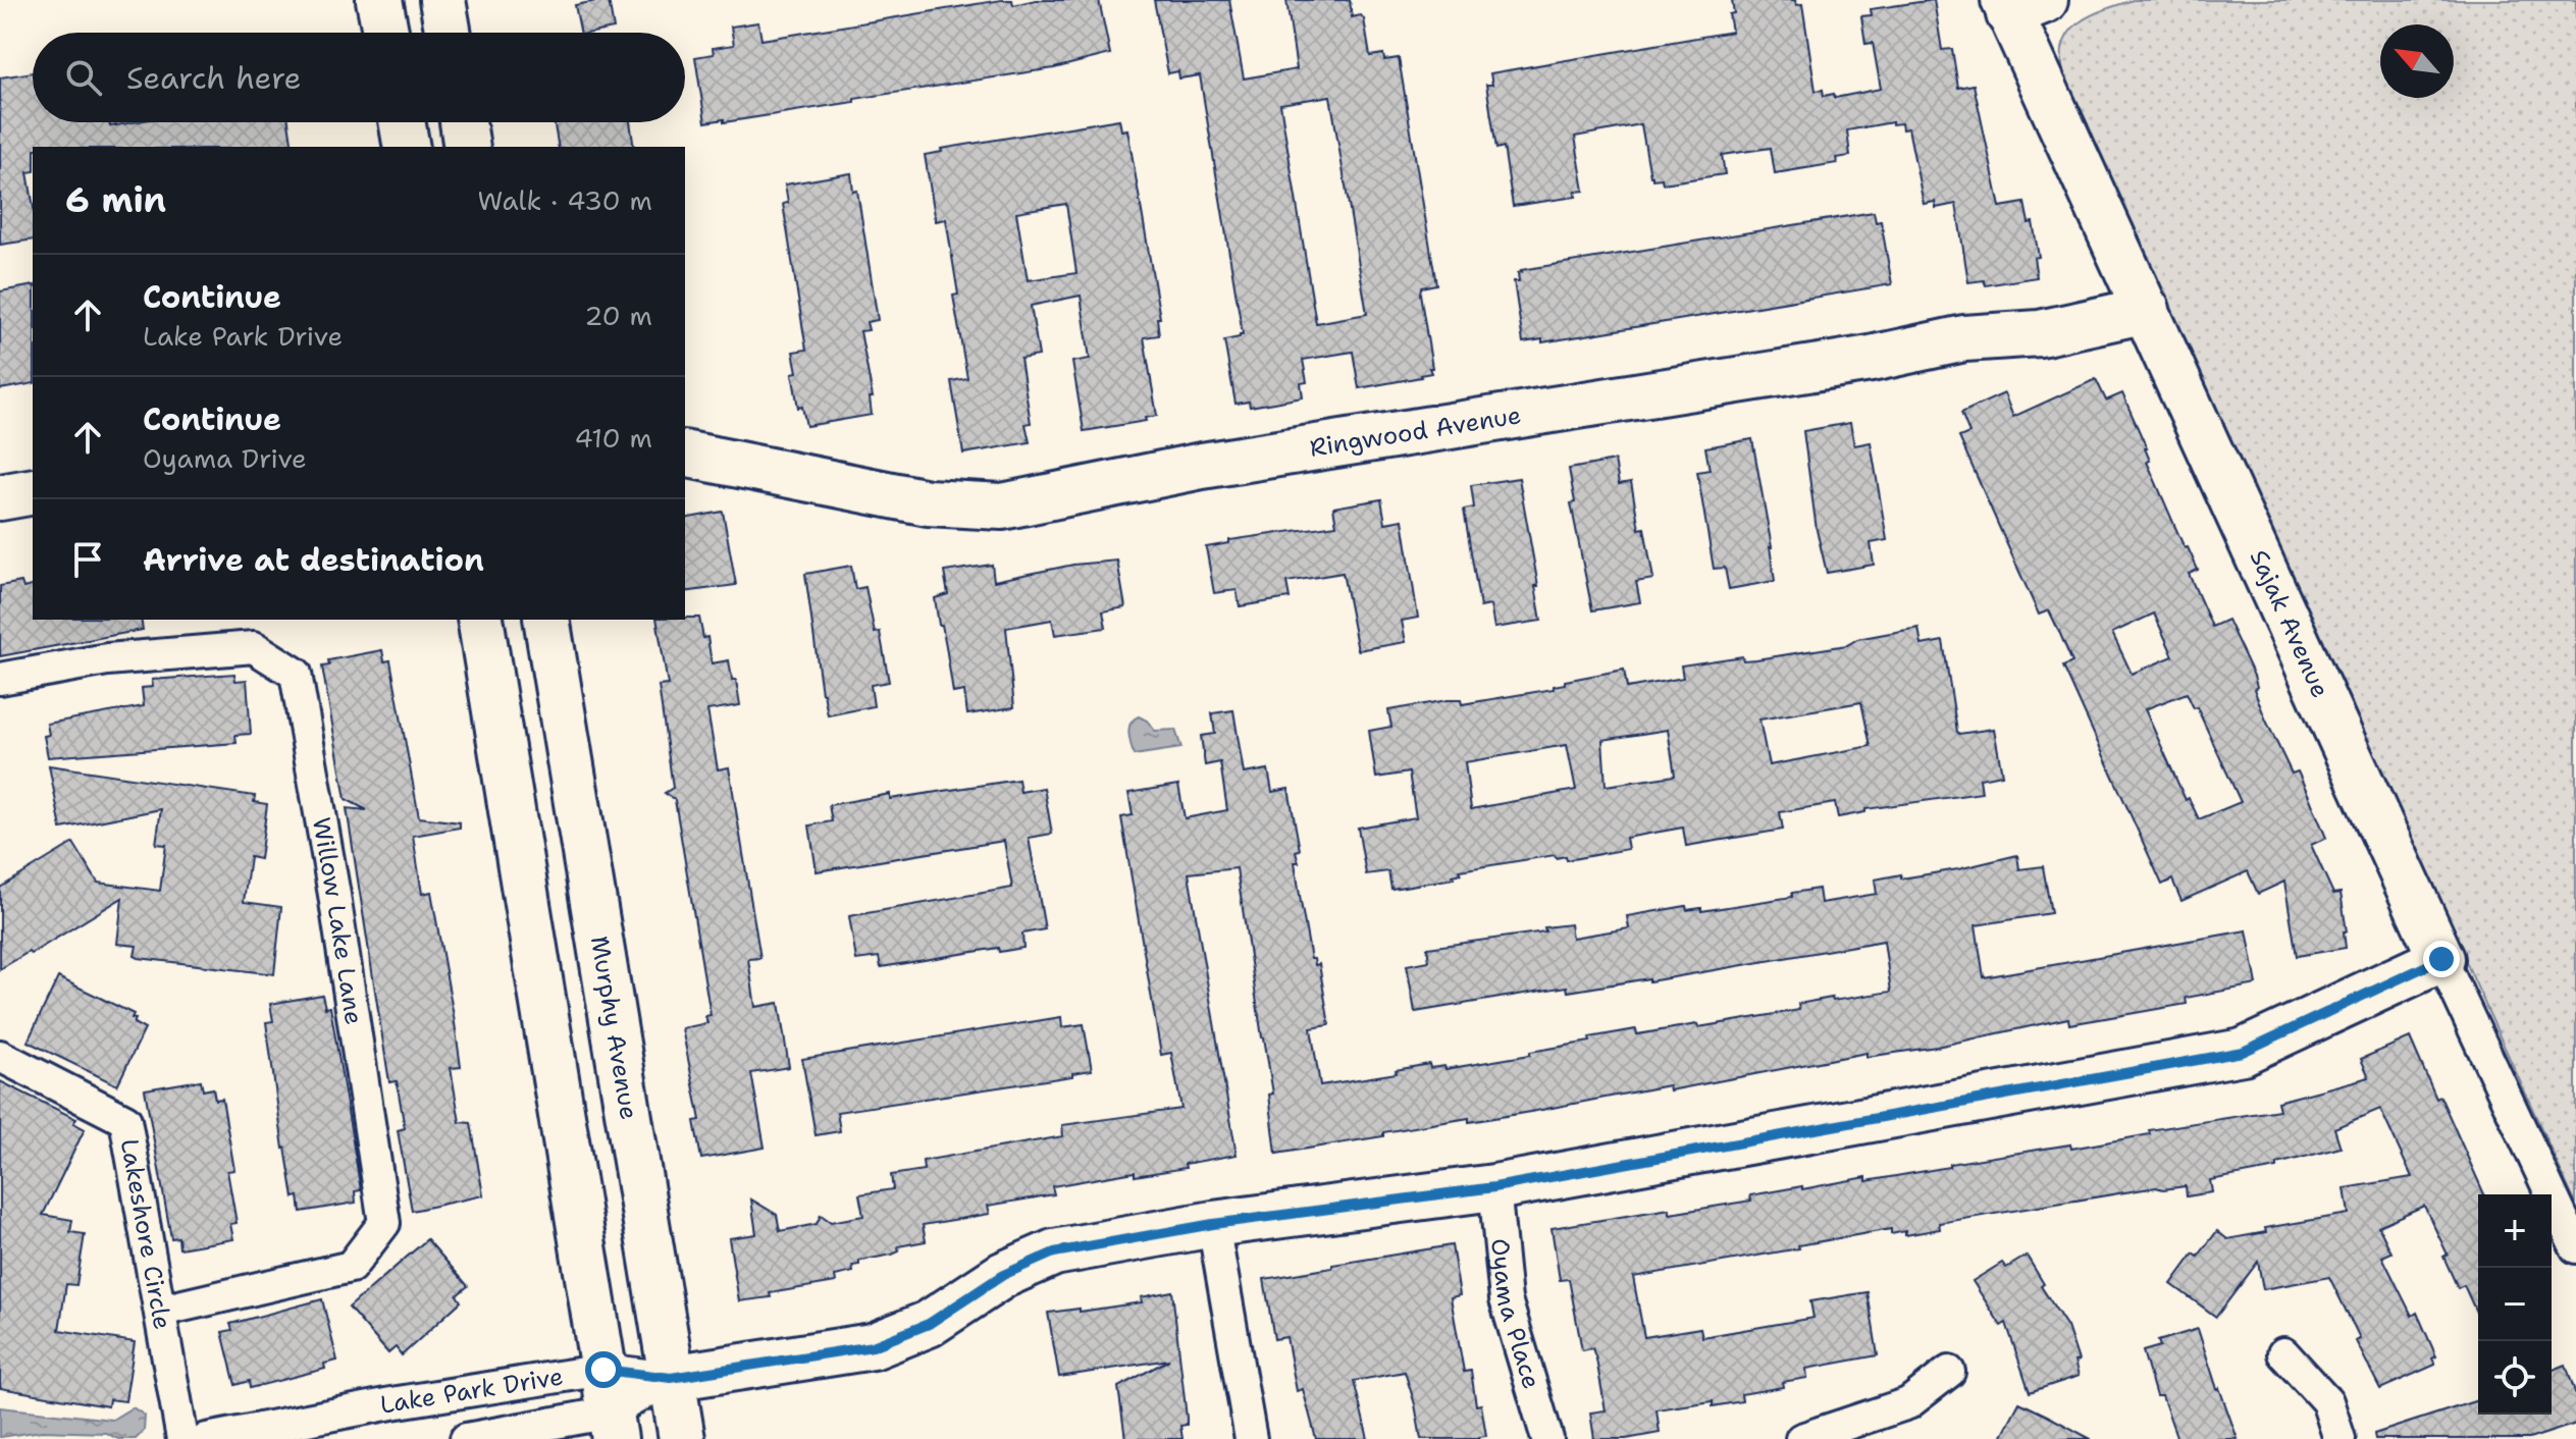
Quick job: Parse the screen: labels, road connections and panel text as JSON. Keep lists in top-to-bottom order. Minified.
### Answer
{"streets":{"street":["Ringwood Avenue","Sajak Avenue","Willow Lake Lane","Murphy Avenue","Lakeshore Circle","Oyama Place","Lake Park Drive"]},"crossings":[["Ringwood Avenue","Sajak Avenue"],["Willow Lake Lane","Lakeshore Circle"],["Murphy Avenue","Lake Park Drive"]],"north":"top left","page":{"search":"Search here","heading":["6 min","Walk · 430 m"],"list":[["Continue","Lake Park Drive","20 m"],["Continue","Oyama Drive","410 m"],"Arrive at destination"],"map_buttons":["+","−"]}}
